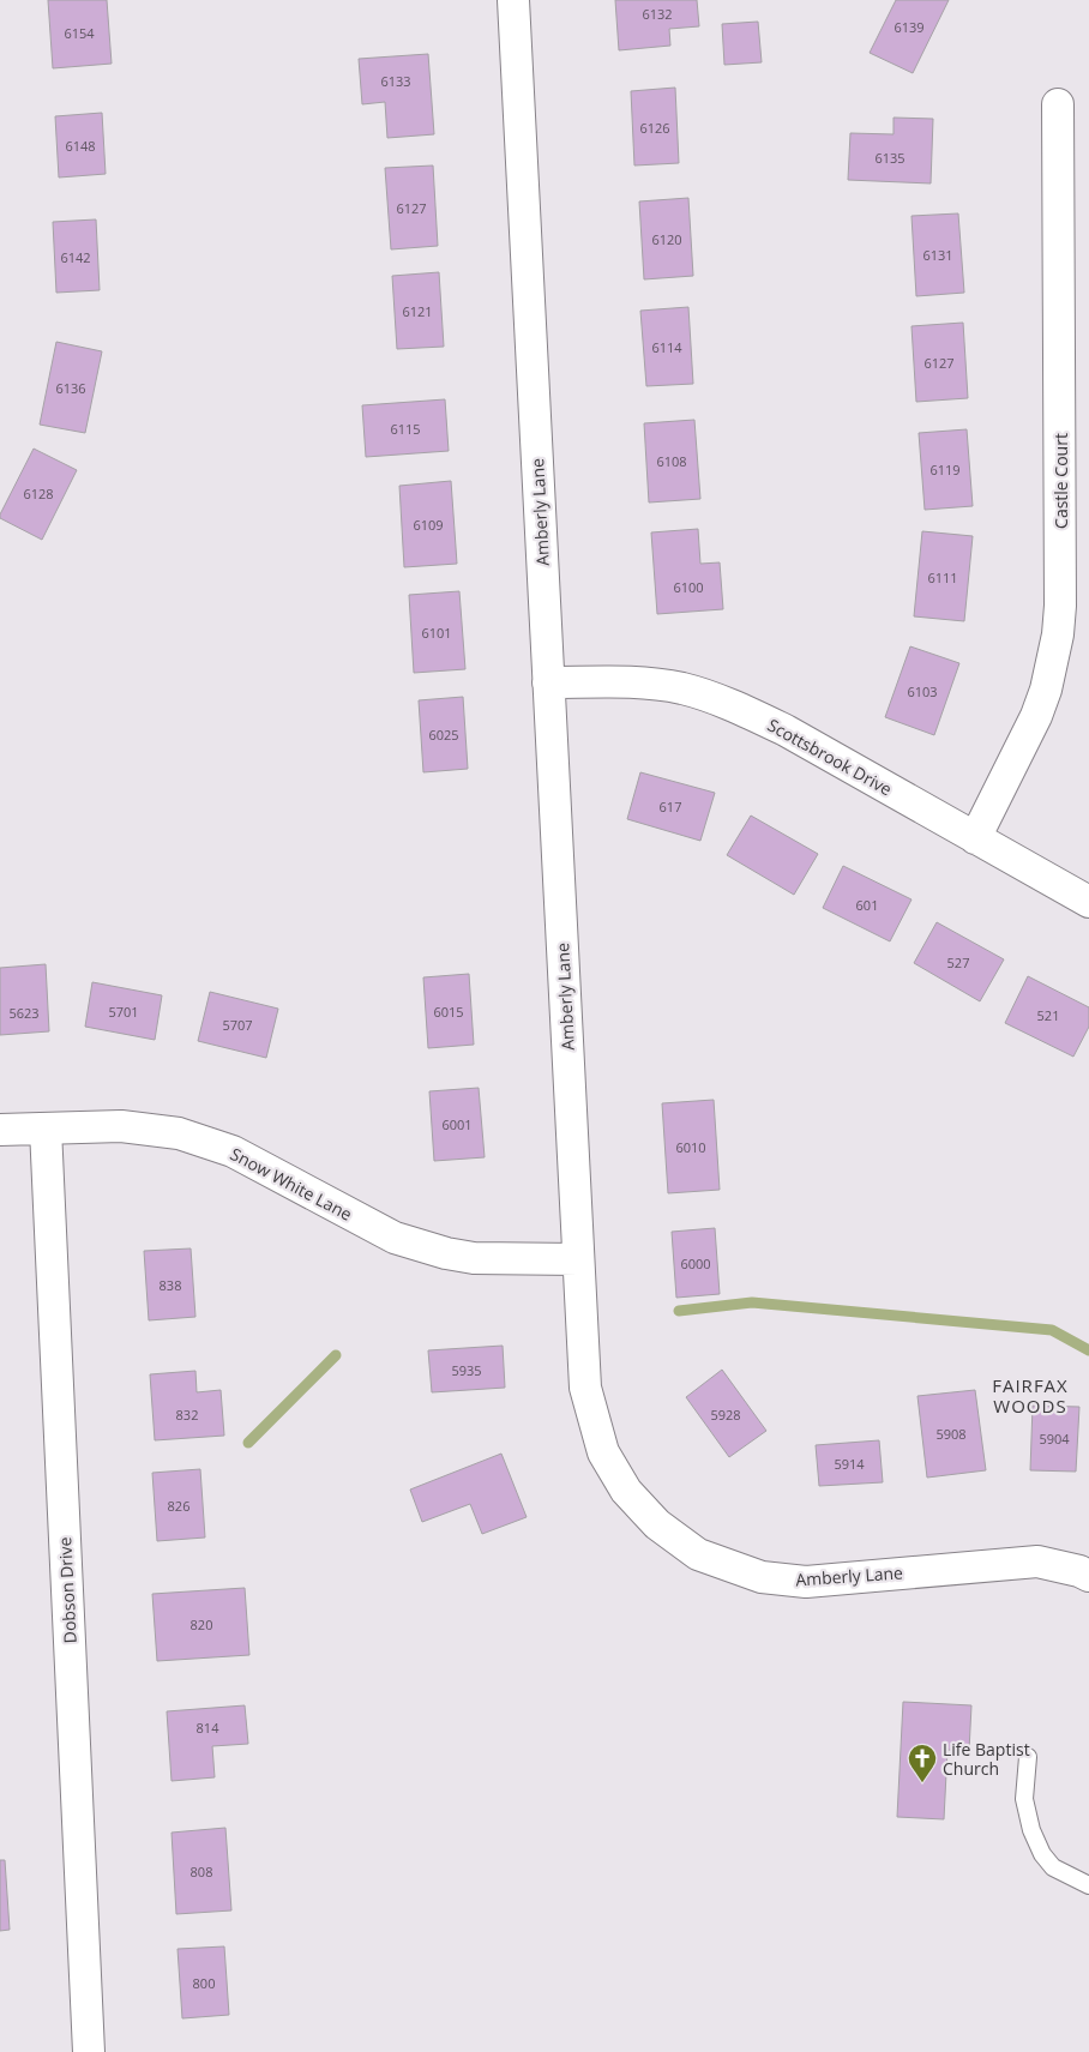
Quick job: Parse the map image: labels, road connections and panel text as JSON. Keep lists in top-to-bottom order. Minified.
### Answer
{"streets":{"street":["Castle Court","Amberly Lane","Scottsbrook Drive","Snow White Lane","Dobson Drive"]},"crossings":[["Castle Court","Scottsbrook Drive"],["Amberly Lane","Scottsbrook Drive"],["Amberly Lane","Snow White Lane"],["Snow White Lane","Dobson Drive"]],"districts":["FAIRFAX WOODS"],"places":{"church":["Life Baptist Church"]},"house_numbers":["6132","6139","6154","6133","6126","6148","6135","6127","6120","6131","6142","6121","6114","6127","6136","6115","6108","6119","6128","6109","6111","6100","6101","6103","6025","617","601","527","5701","6015","5623","521","5707","6001","6010","6000","838","5935","832","5928","5908","5904","5914","826","820","814","808","800"]}
